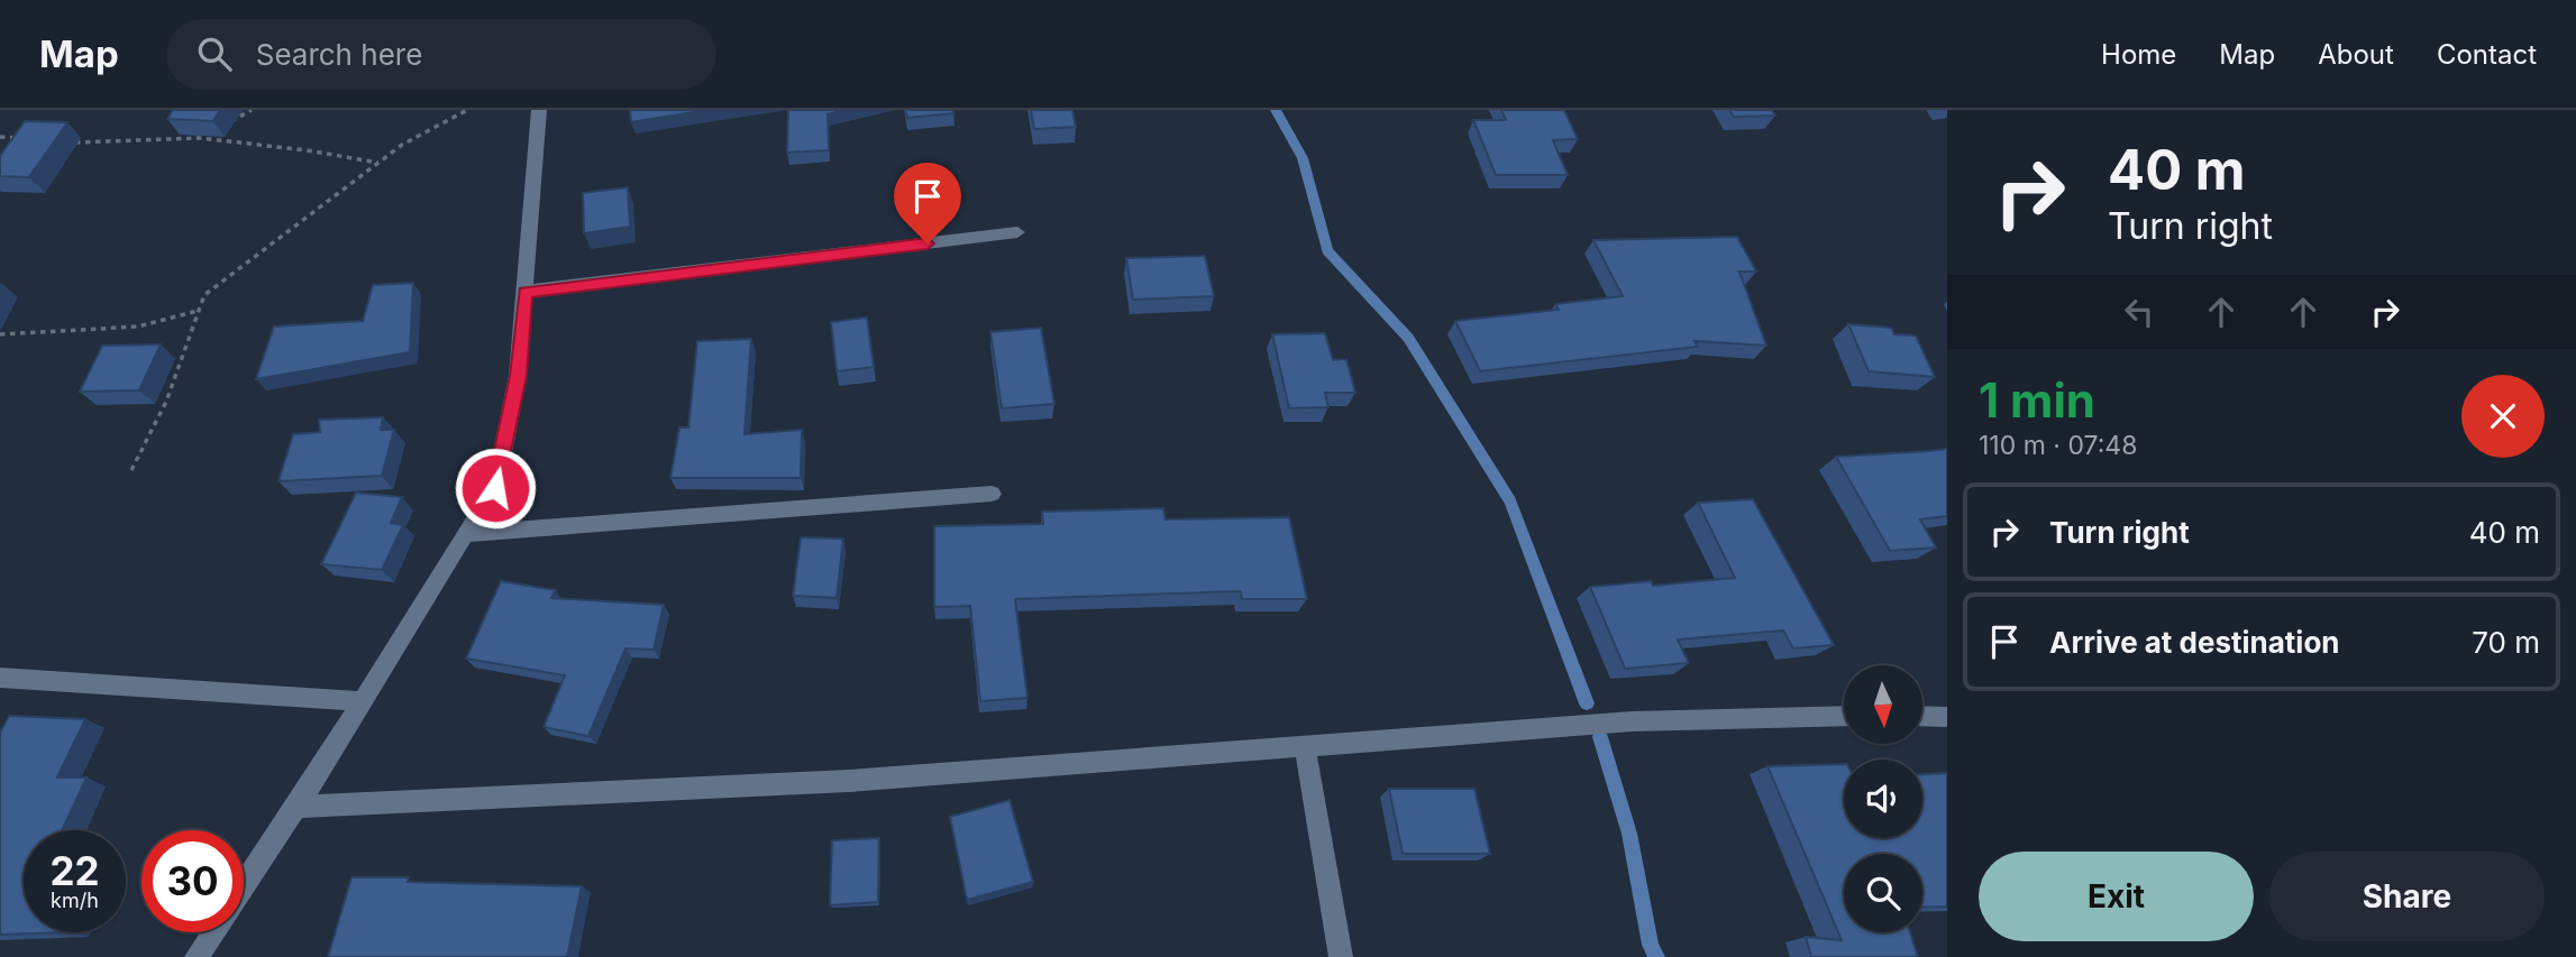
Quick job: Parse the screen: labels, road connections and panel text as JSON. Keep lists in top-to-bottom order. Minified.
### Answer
{"north":"bottom","page":{"header":"Map","search":"Search here","nav":["Home","Map","About","Contact"],"turn":["40 m","Turn right"],"heading":["1 min","110 m · 07:48"],"list":[{"name":"Turn right","value":"40 m"},{"name":"Arrive at destination","value":"70 m"}],"speed":"22 km/h","limit":"30","buttons":["Exit","Share"]}}
